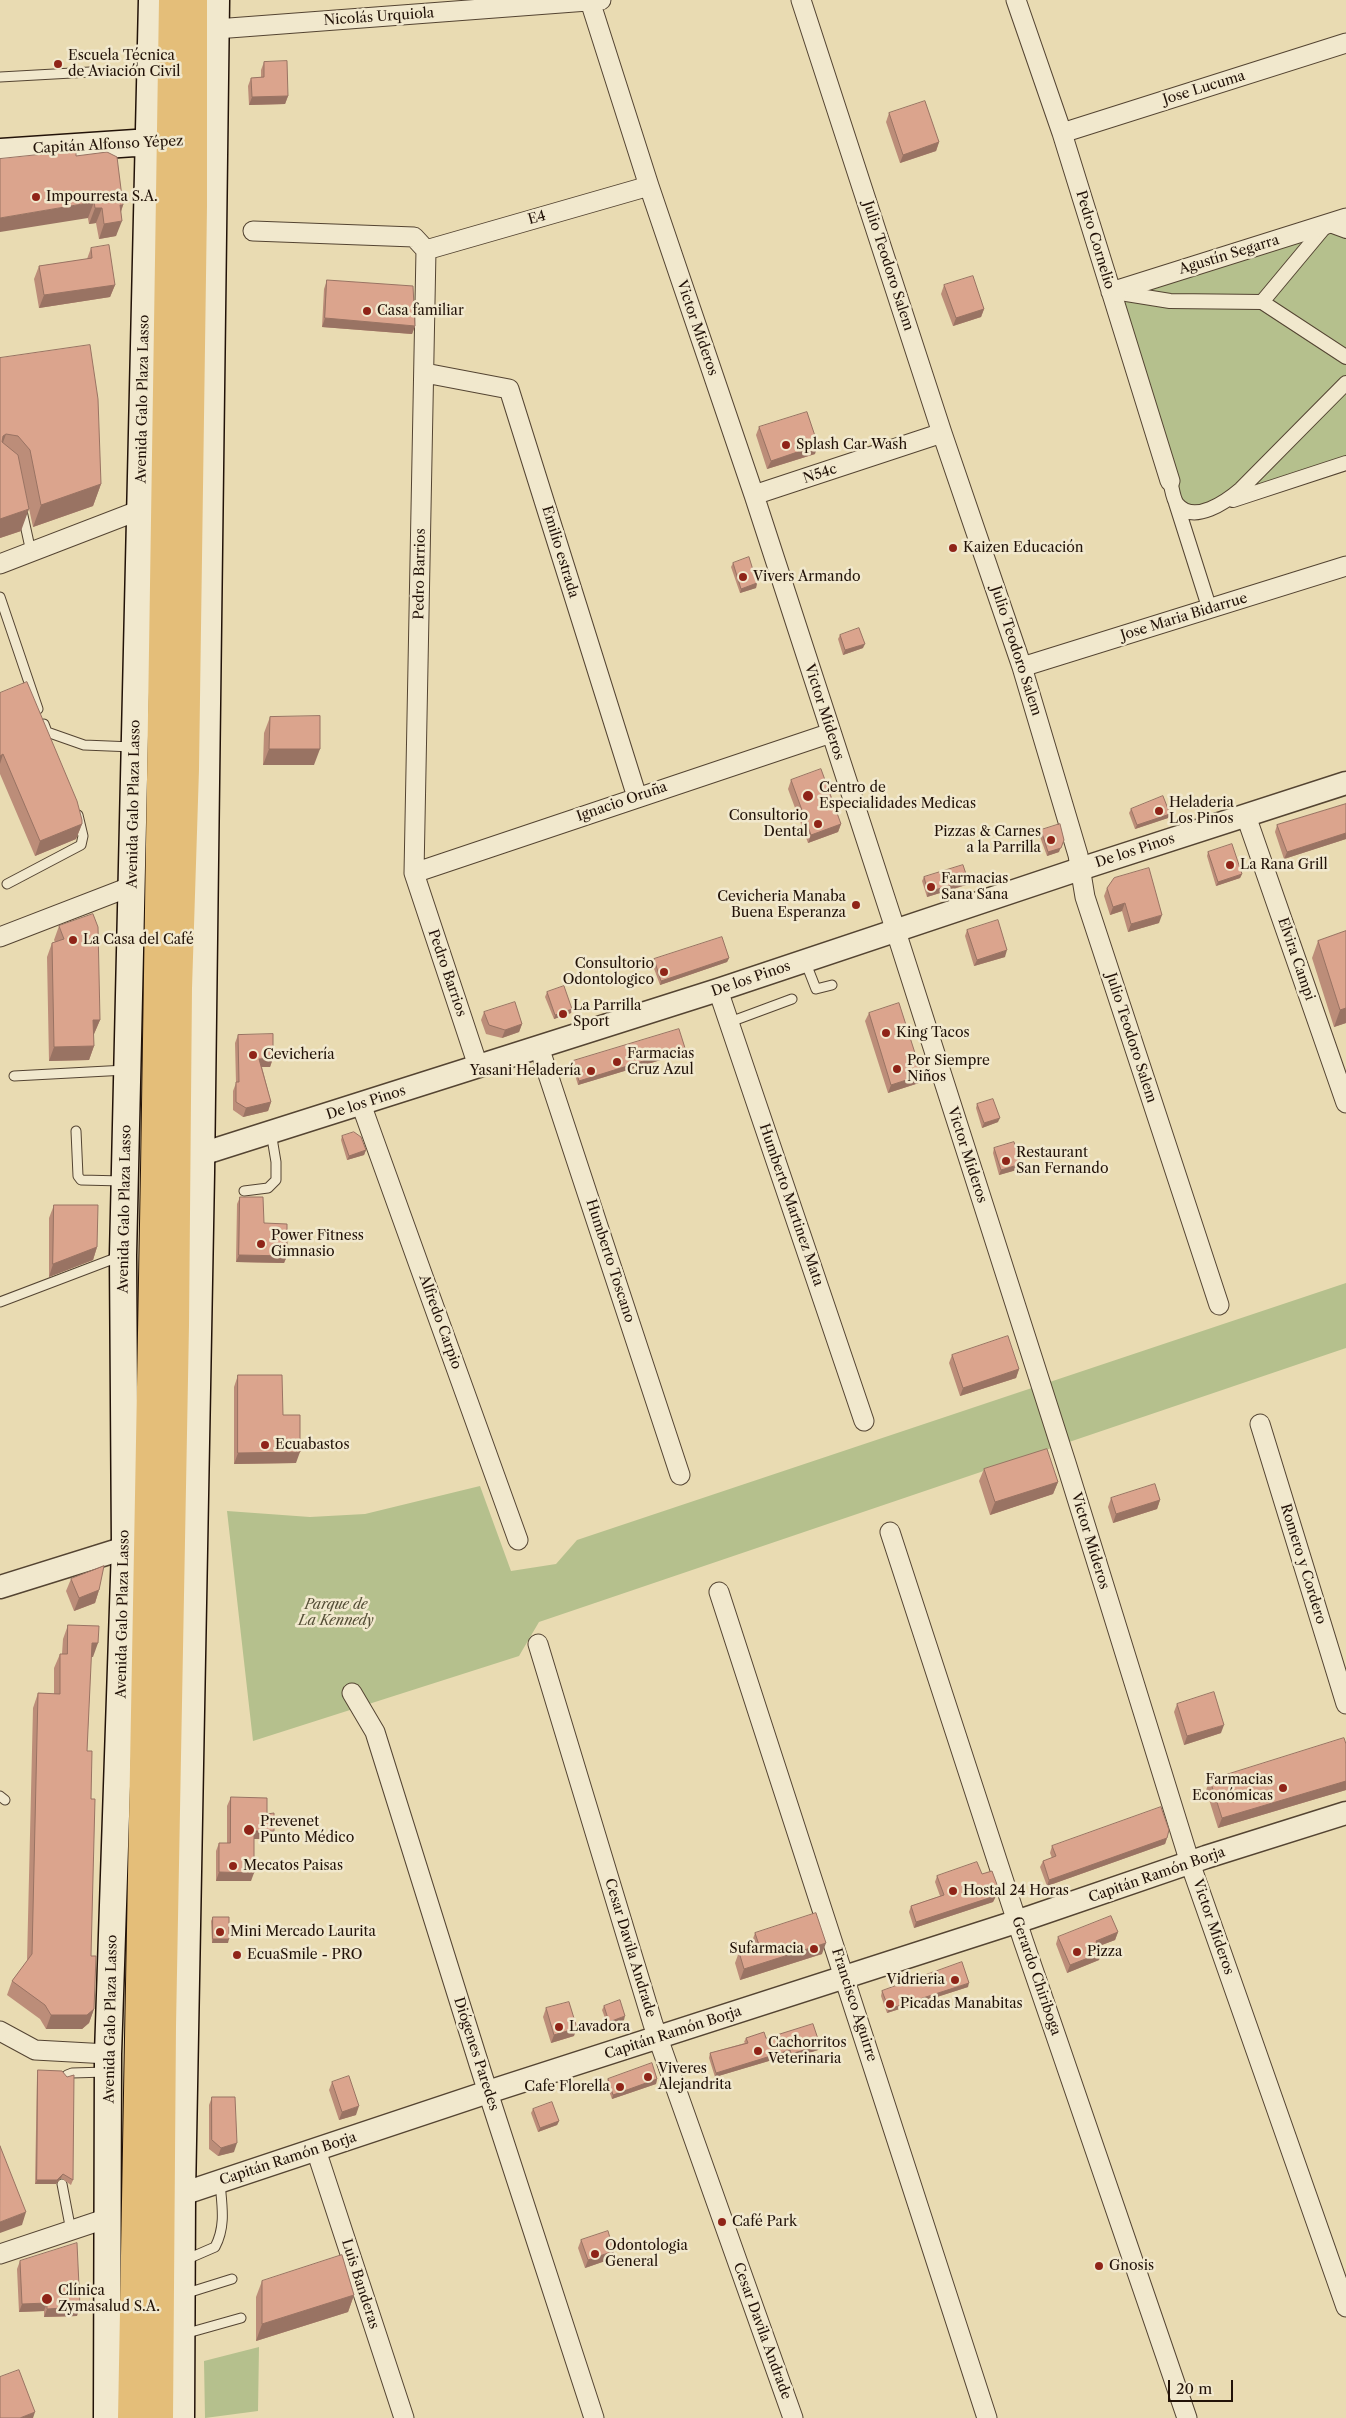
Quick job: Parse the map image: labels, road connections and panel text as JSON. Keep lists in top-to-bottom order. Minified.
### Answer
{"streets":{"main road":["Capitán Alfonso Yépez","Avenida Galo Plaza Lasso"],"street":["Nicolás Urquiola","Jose Lucuma","E4","Pedro Cornelio","Agustín Segarra","Julio Teodoro Salem","Victor Mideros","N54c","Emilio estrada","Pedro Barrios","Jose Maria Bidarrue","Ignacio Oruña","De los Pinos","Elvira Campi","Humberto Martinez Mata","Humberto Toscano","Alfredo Carpio","Romero y Cordero","Capitán Ramón Borja","Cesar Davila Andrade","Gerardo Chiriboga","Francisco Aguirre","Diógenes Paredes","Luis Banderas"]},"crossings":[["Nicolás Urquiola","Victor Mideros"],["Nicolás Urquiola","Avenida Galo Plaza Lasso"],["Jose Lucuma","Pedro Cornelio"],["Capitán Alfonso Yépez","Avenida Galo Plaza Lasso"],["E4","Victor Mideros"],["E4","Pedro Barrios"],["Pedro Cornelio","Agustín Segarra"],["Julio Teodoro Salem","N54c"],["Julio Teodoro Salem","Jose Maria Bidarrue"],["Julio Teodoro Salem","De los Pinos"],["Victor Mideros","N54c"],["Victor Mideros","Ignacio Oruña"],["Victor Mideros","De los Pinos"],["Victor Mideros","Capitán Ramón Borja"],["Avenida Galo Plaza Lasso","De los Pinos"],["Avenida Galo Plaza Lasso","Capitán Ramón Borja"],["Emilio estrada","Pedro Barrios"],["Emilio estrada","Ignacio Oruña"],["Pedro Barrios","Ignacio Oruña"],["Pedro Barrios","De los Pinos"],["De los Pinos","Elvira Campi"],["De los Pinos","Humberto Martinez Mata"],["De los Pinos","Humberto Toscano"],["De los Pinos","Alfredo Carpio"],["Capitán Ramón Borja","Cesar Davila Andrade"],["Capitán Ramón Borja","Gerardo Chiriboga"],["Capitán Ramón Borja","Francisco Aguirre"],["Capitán Ramón Borja","Diógenes Paredes"],["Capitán Ramón Borja","Luis Banderas"]],"parks":["Parque de La Kennedy"],"places":["Escuela Técnica de Aviación Civil","Impourresta S.A.","Casa familiar","Splash Car Wash","Kaizen Educación","Vivers Armando","Centro de Especialidades Medicas","Heladeria Los Pinos","Consultorio Dental","Pizzas & Carnes a la Parrilla","La Rana Grill","Farmacias Sana Sana","Cevicheria Manaba Buena Esperanza","La Casa del Café","Consultorio Odontologico","La Parrilla Sport","King Tacos","Cevichería","Farmacias Cruz Azul","Por Siempre Niños","Yasani Heladería","Restaurant San Fernando","Power Fitness Gimnasio","Ecuabastos","Farmacias Económicas","Prevenet Punto Médico","Mecatos Paisas","Hostal 24 Horas","Mini Mercado Laurita","Sufarmacia","Pizza","EcuaSmile - PRO","Vidrieria","Picadas Manabitas","Lavadora","Cachorritos Veterinaria","Viveres Alejandrita","Cafe Florella","Café Park","Odontologia General","Gnosis","Clínica Zymasalud S.A."],"scale_bar":"20 m"}
